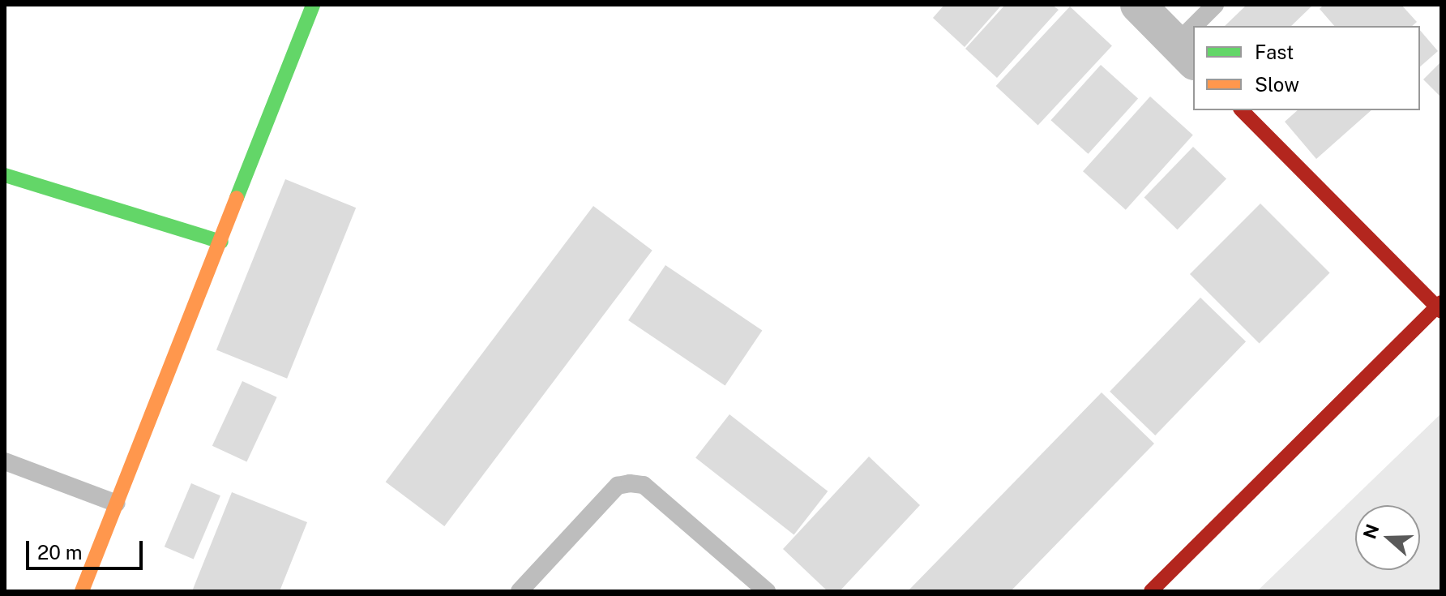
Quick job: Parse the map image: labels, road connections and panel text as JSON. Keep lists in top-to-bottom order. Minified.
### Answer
{"legend":["Fast","Slow"],"scale_bar":"20 m","north":"left"}
